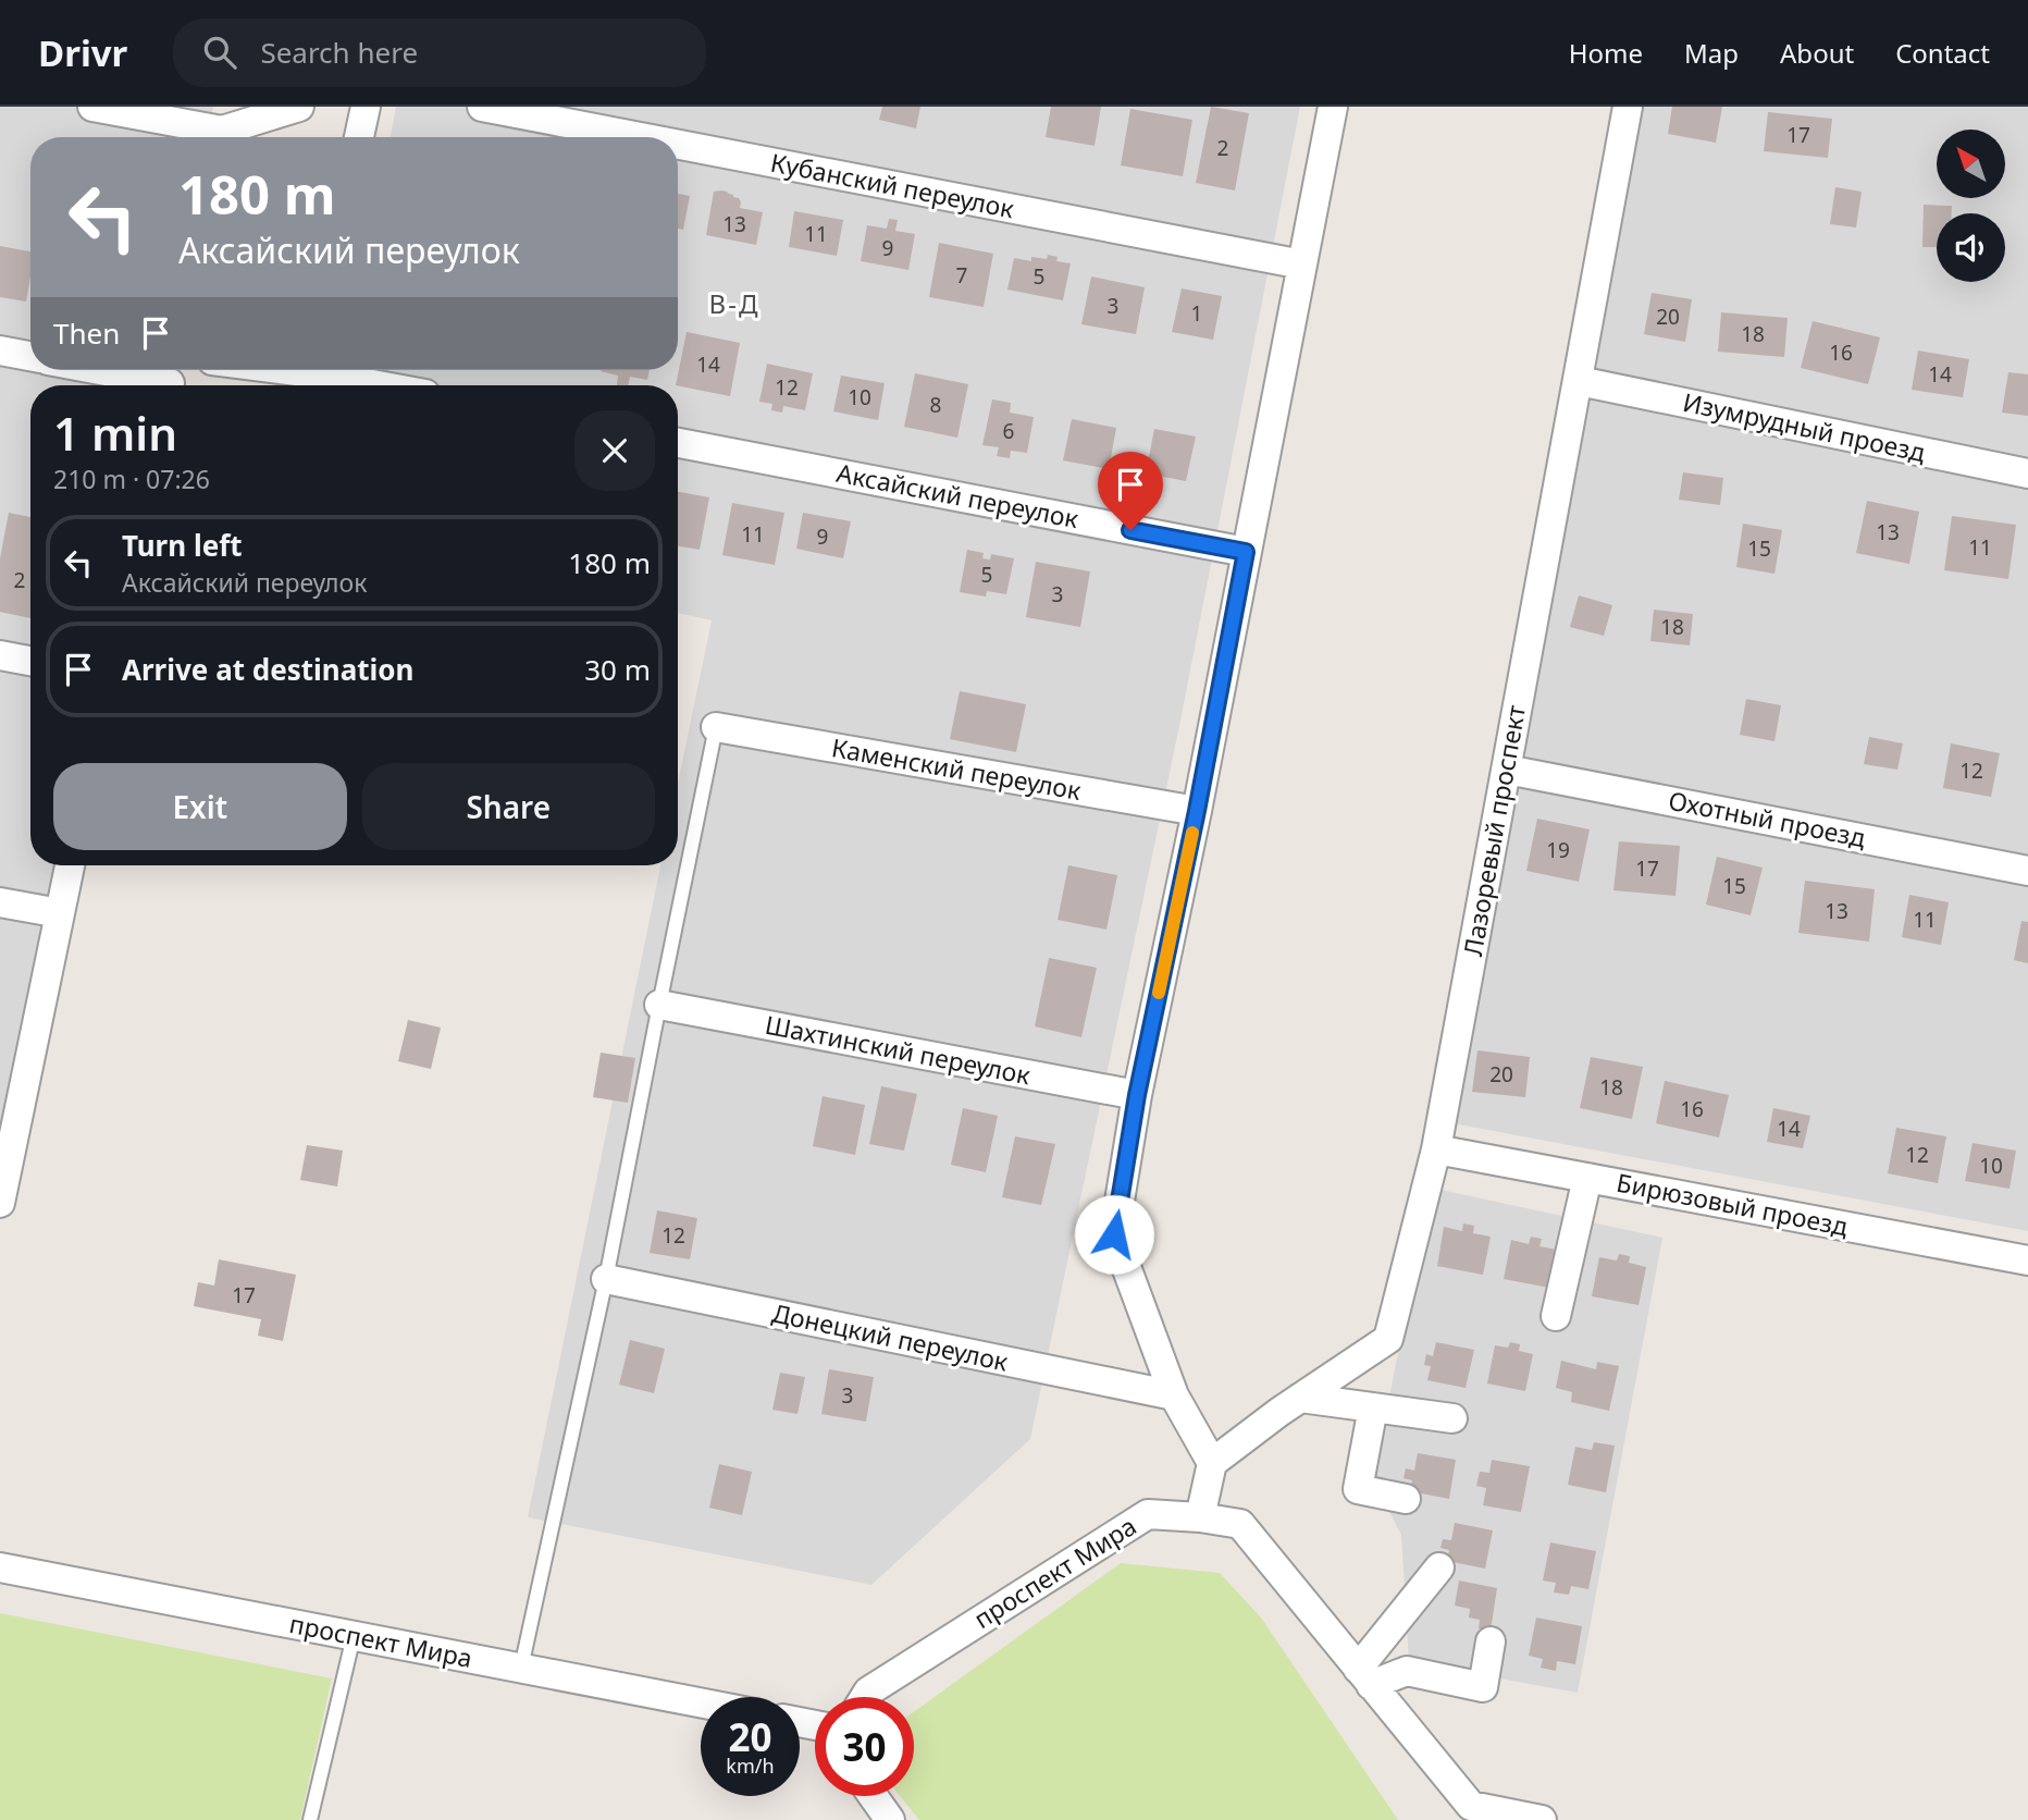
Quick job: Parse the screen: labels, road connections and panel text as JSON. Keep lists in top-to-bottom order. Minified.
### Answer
{"streets":{"street":["Кубанский переулок","Изумрудный проезд","Аксайский переулок","Каменский переулок","Охотный проезд","Лазоревый проспект","Шахтинский переулок","Бирюзовый проезд","Донецкий переулок","проспект Мира"]},"crossings":[["Изумрудный проезд","Лазоревый проспект"],["Охотный проезд","Лазоревый проспект"],["Лазоревый проспект","Бирюзовый проезд"]],"districts":["В-Д"],"house_numbers":["17","2","13","11","9","7","5","3","1","20","18","16","14","14","12","10","8","6","13","11","9","11","15","5","2","3","18","12","19","17","15","13","11","20","18","16","14","12","10","12","17","3"],"north":"top left","page":{"header":"Drivr","search":"Search here","nav":["Home","Map","About","Contact"],"turn":["180 m","Аксайский переулок"],"then":"Then","heading":["1 min","210 m · 07:26"],"list":[{"name":"Turn left","note":"Аксайский переулок","value":"180 m"},{"name":"Arrive at destination","value":"30 m"}],"buttons":["Exit","Share"],"speed":"20 km/h","limit":"30"}}
